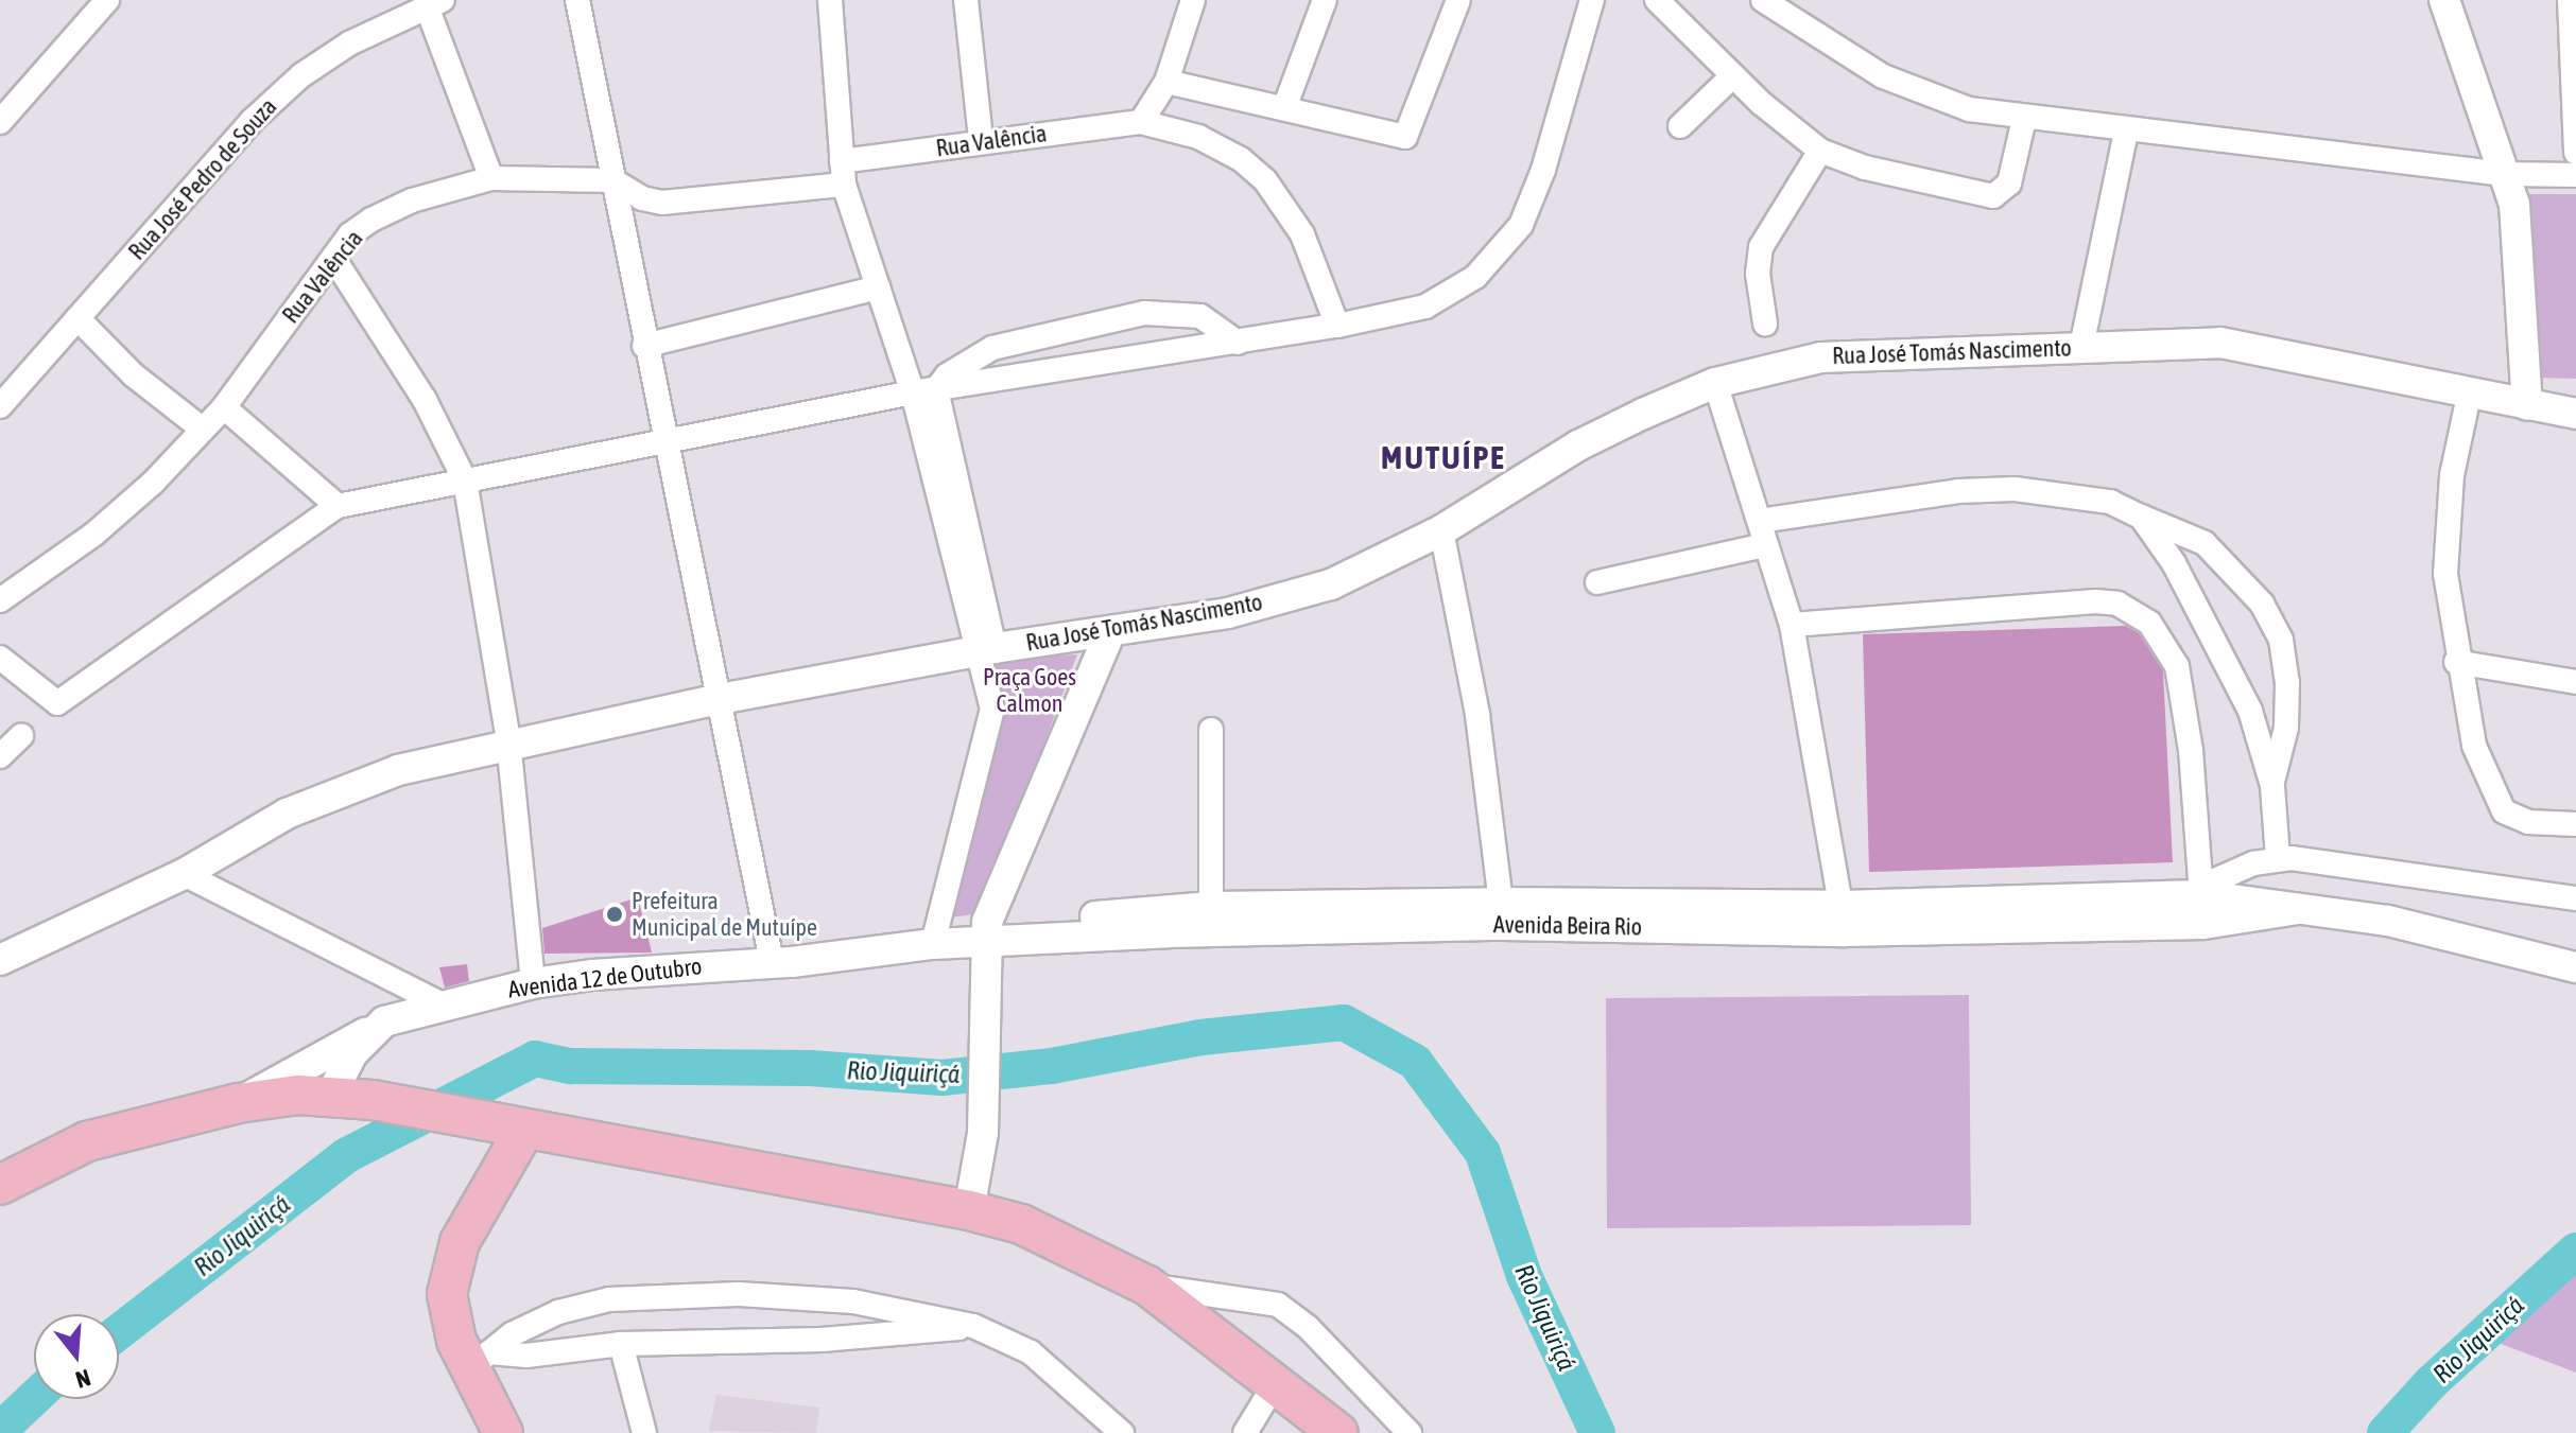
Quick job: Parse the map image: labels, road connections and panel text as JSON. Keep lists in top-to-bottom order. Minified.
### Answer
{"streets":{"street":["Rua Valência","Rua José Pedro de Souza","Rua José Tomás Nascimento","Avenida Beira Rio","Avenida 12 de Outubro"]},"crossings":[["Avenida Beira Rio","Avenida 12 de Outubro"]],"districts":["MUTUÍPE"],"water":["Rio Jiquiriçá"],"parks":["Praça Goes Calmon"],"places":["Prefeitura Municipal de Mutuípe"],"north":"bottom"}
